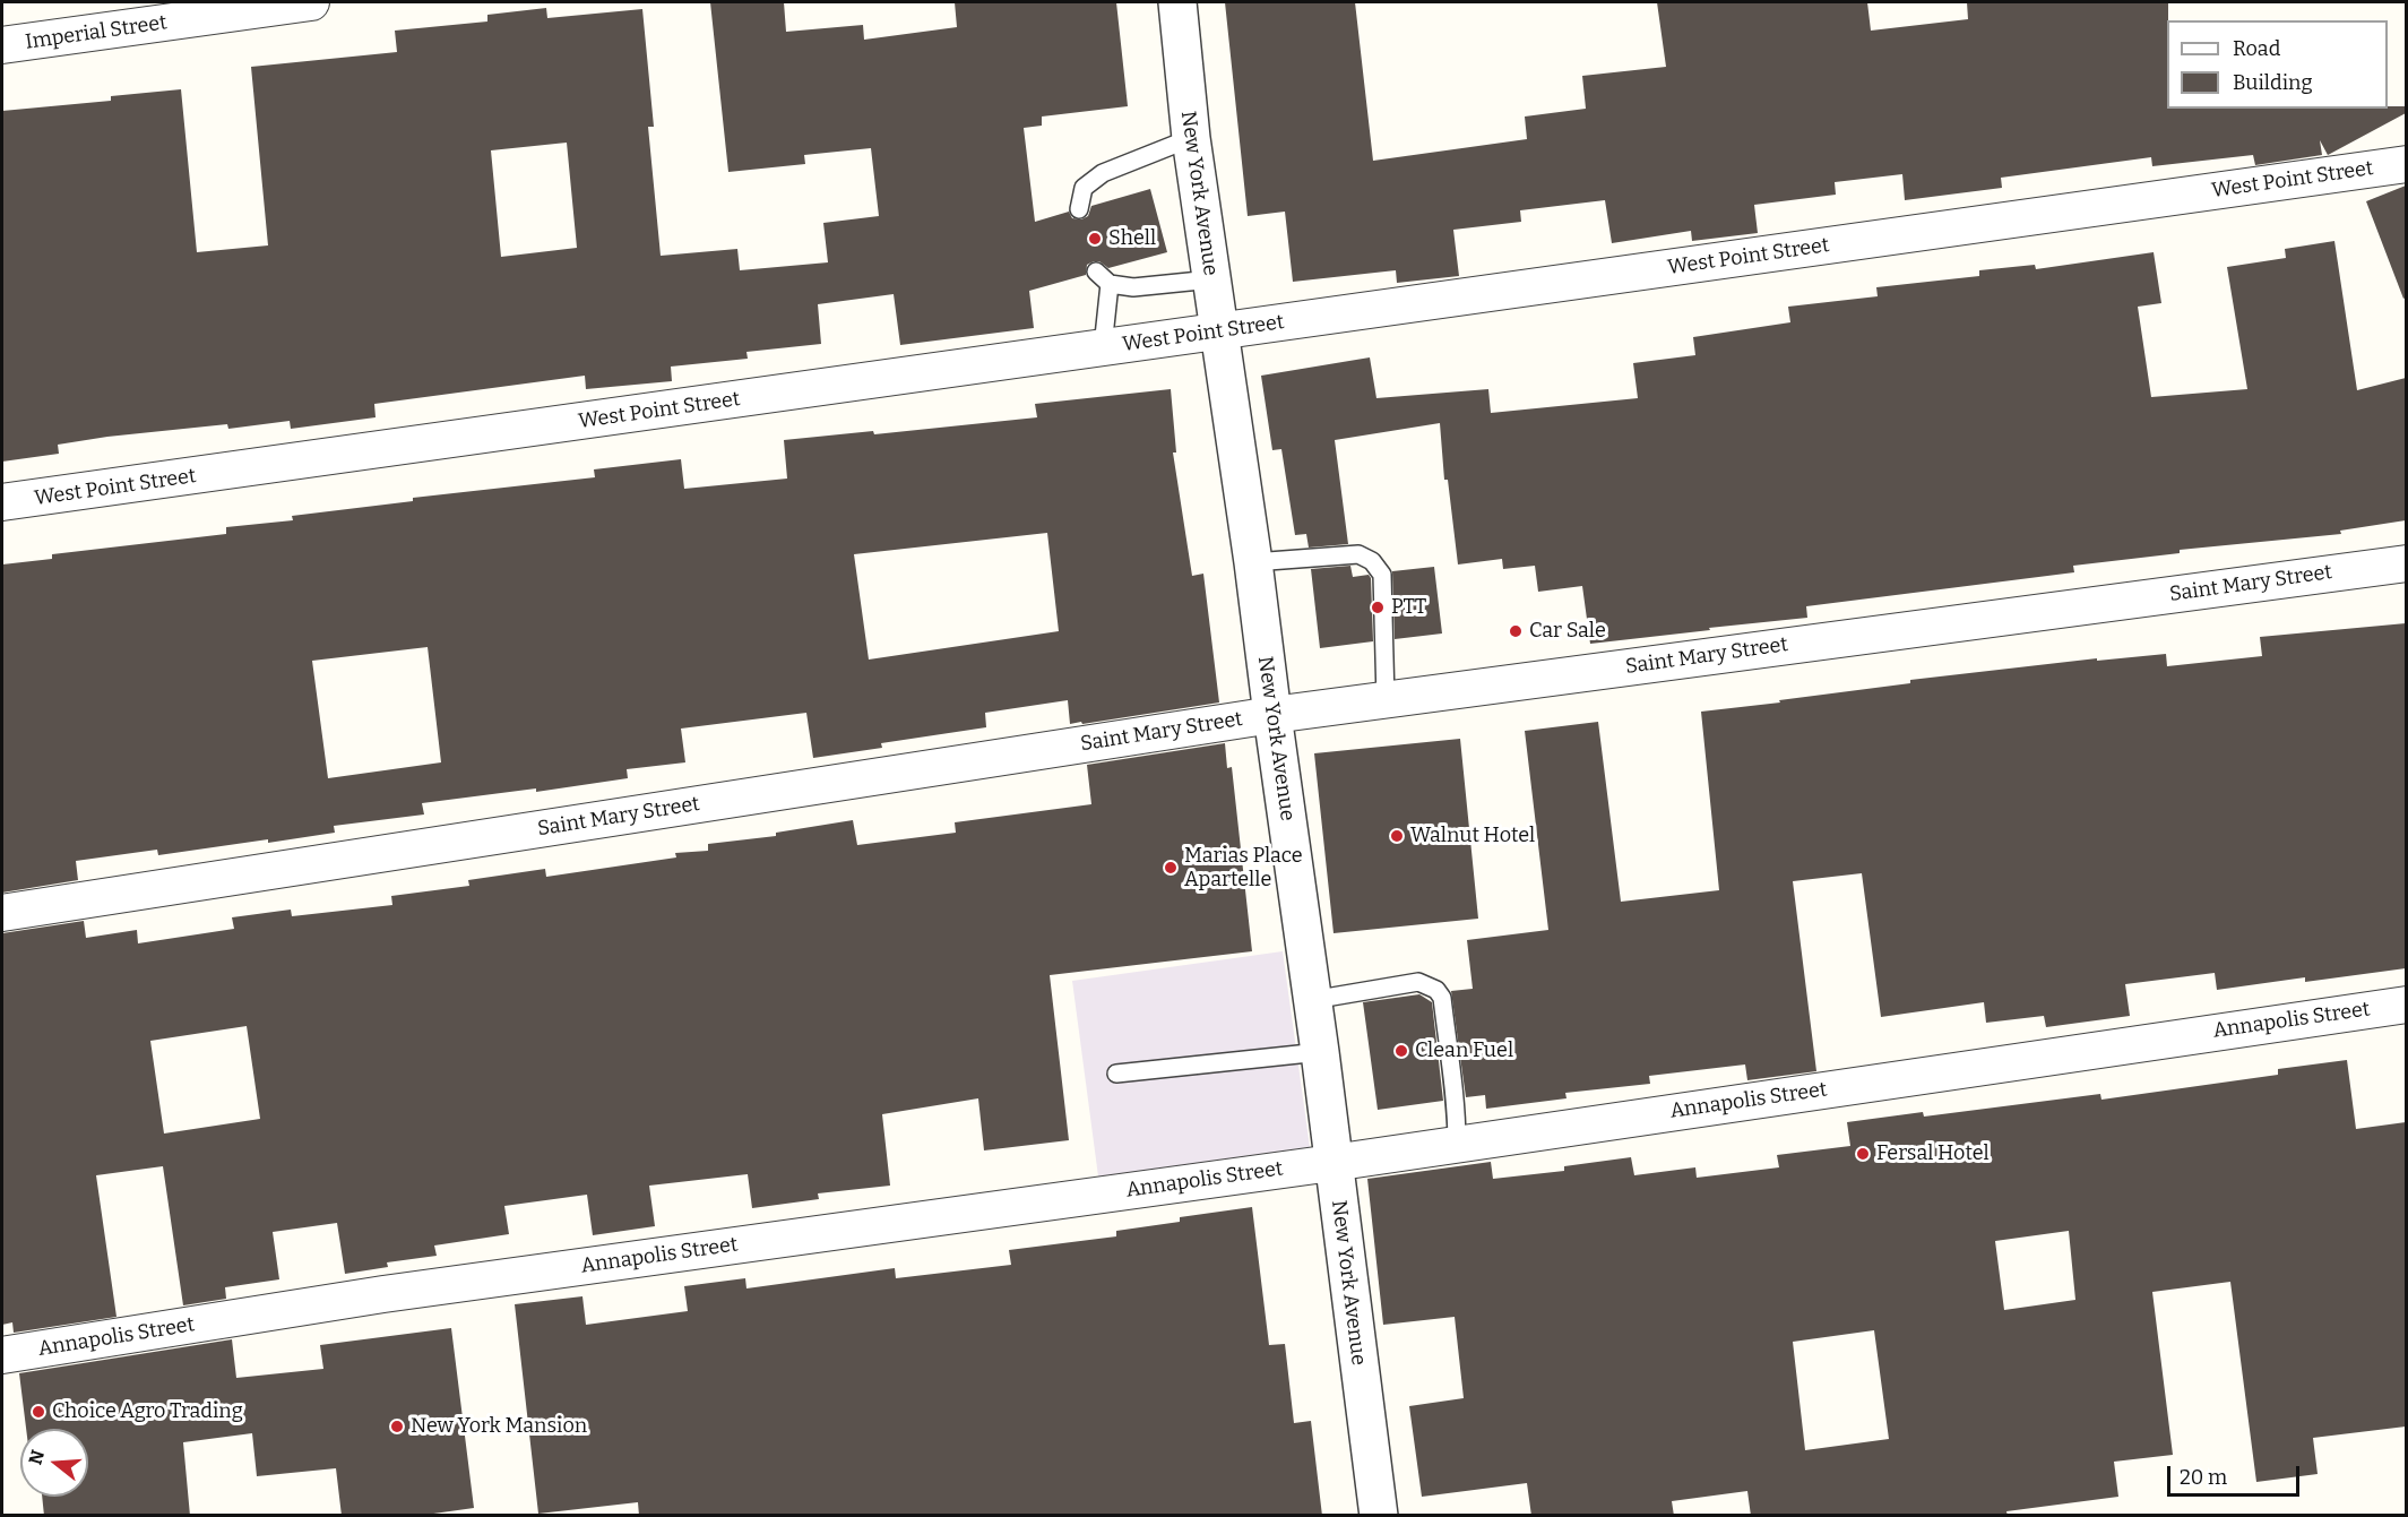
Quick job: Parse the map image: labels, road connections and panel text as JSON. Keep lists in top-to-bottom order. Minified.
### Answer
{"streets":{"street":["Imperial Street","West Point Street","New York Avenue","Saint Mary Street","Annapolis Street"]},"crossings":[["West Point Street","New York Avenue"],["New York Avenue","Saint Mary Street"],["New York Avenue","Annapolis Street"]],"places":["Shell","PTT","Car Sale","Walnut Hotel","Marias Place Apartelle","Clean Fuel","Fersal Hotel","Choice Agro Trading","New York Mansion"],"legend":["Road","Building"],"scale_bar":"20 m","north":"left"}
